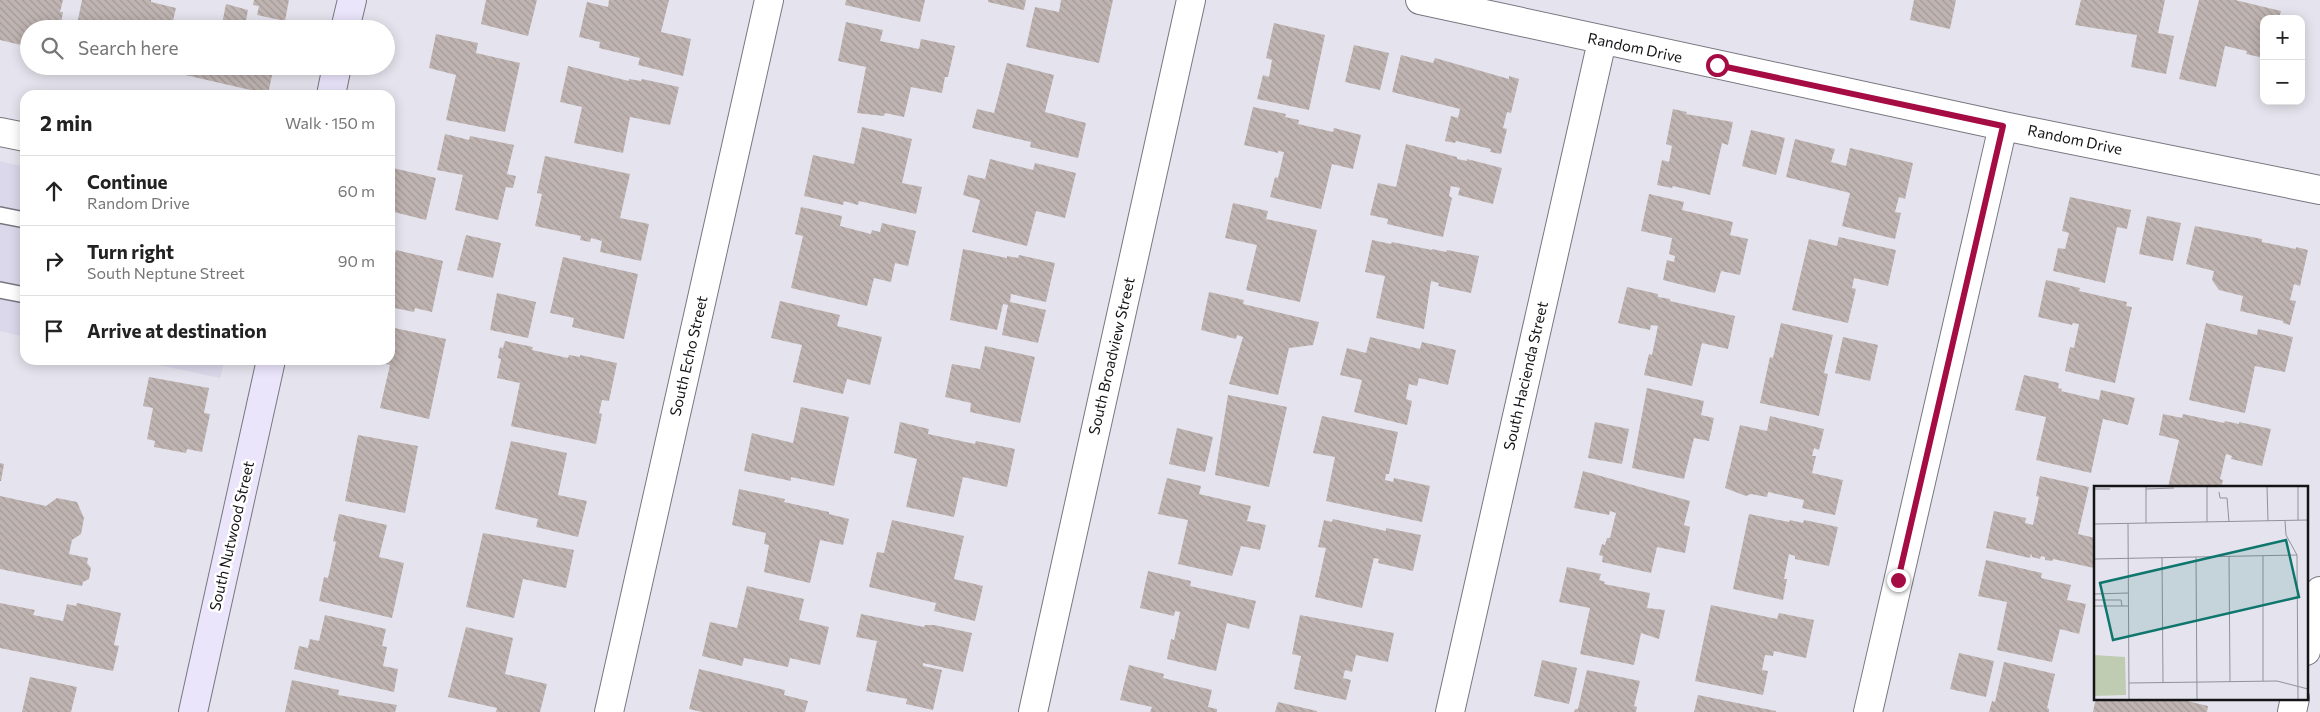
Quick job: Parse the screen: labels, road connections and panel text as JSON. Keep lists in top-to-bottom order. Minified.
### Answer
{"streets":{"street":["Random Drive","South Echo Street","South Broadview Street","South Hacienda Street","South Nutwood Street"]},"crossings":[["Random Drive","South Hacienda Street"]],"page":{"map_buttons":["+","−"],"search":"Search here","heading":["2 min","Walk · 150 m"],"list":[["Continue","Random Drive","60 m"],["Turn right","South Neptune Street","90 m"],"Arrive at destination"]}}
